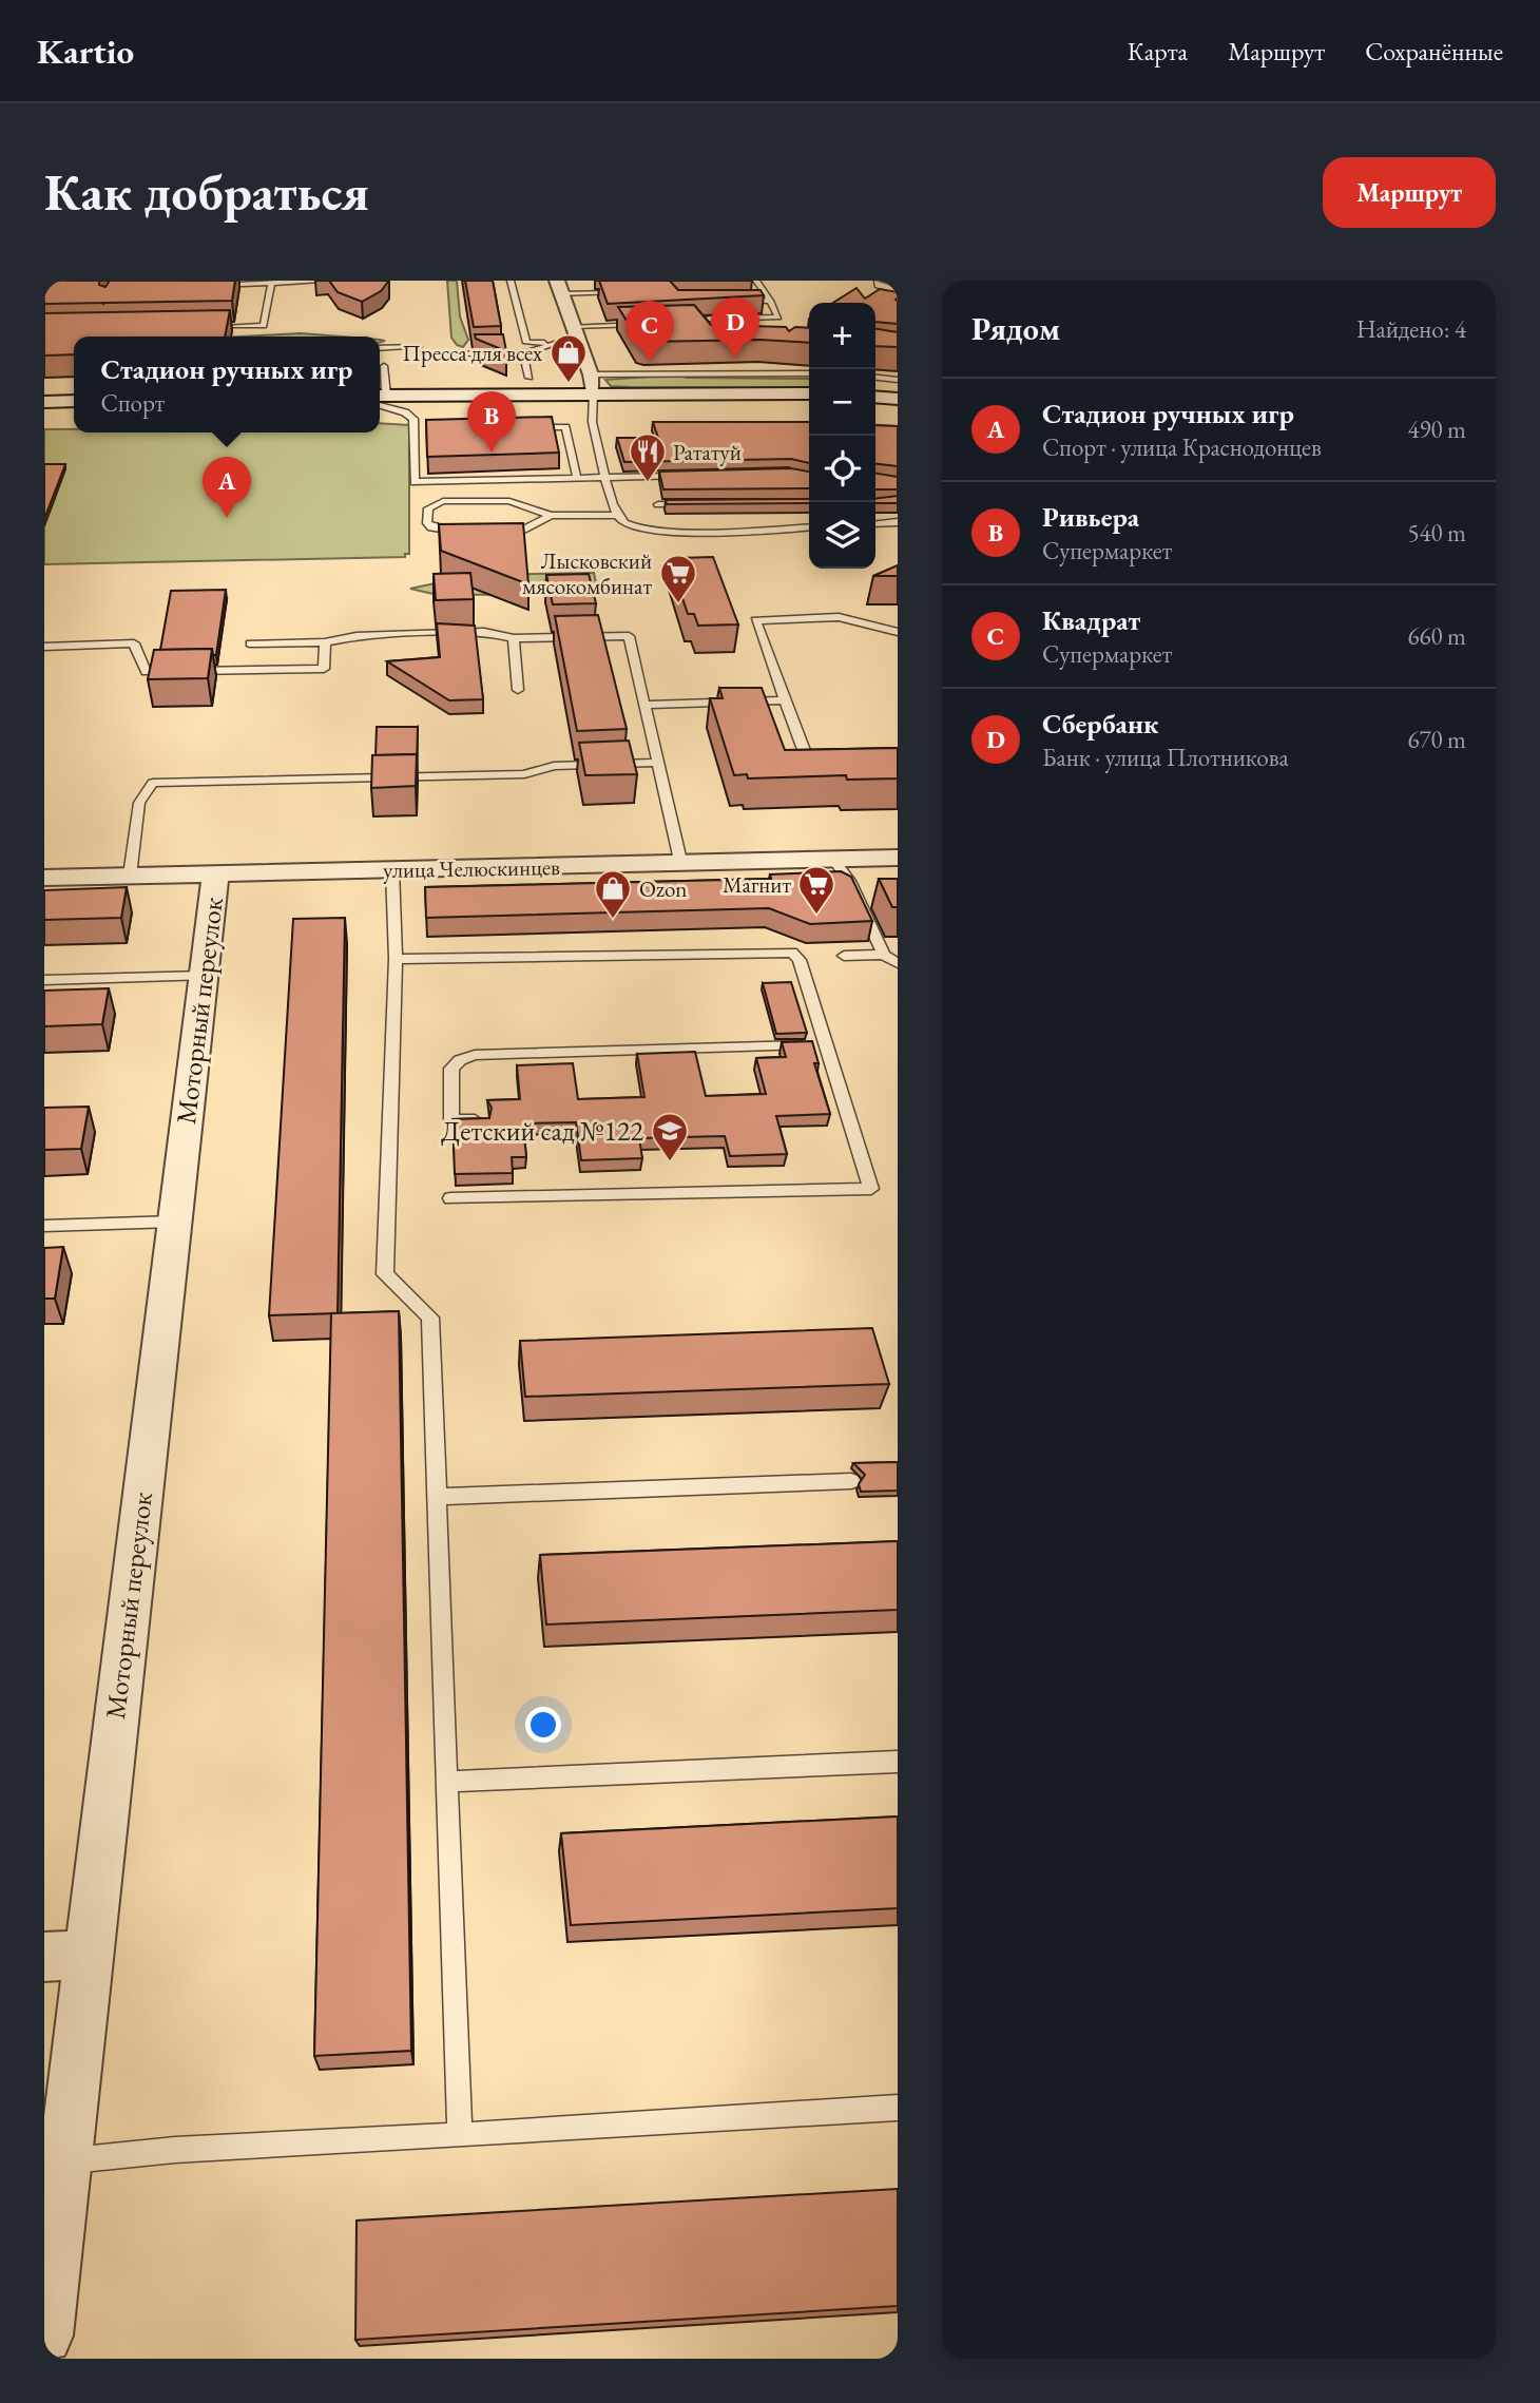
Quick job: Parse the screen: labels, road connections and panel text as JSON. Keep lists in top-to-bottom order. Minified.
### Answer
{"streets":{"street":["улица Челюскинцев","Моторный переулок"]},"crossings":[["улица Челюскинцев","Моторный переулок"]],"places":{"shop":["Пресса для всех","Ozon"],"restaurant":["Рататуй"],"supermarket":["Лысковский мясокомбинат","Магнит"],"school or university":["Детский сад №122"]},"page":{"header":"Kartio","nav":["Карта","Маршрут","Сохранённые"],"buttons":"Маршрут","title":"Как добраться","heading":["Рядом","Найдено: 4"],"pins":["D","C","B","A"],"map_buttons":["+","−"],"popup":["Стадион ручных игр","Спорт"],"list":[{"mark":"A","name":"Стадион ручных игр","note":"Спорт · улица Краснодонцев","value":"490 m"},{"mark":"B","name":"Ривьера","note":"Супермаркет","value":"540 m"},{"mark":"C","name":"Квадрат","note":"Супермаркет","value":"660 m"},{"mark":"D","name":"Сбербанк","note":"Банк · улица Плотникова","value":"670 m"}]}}
